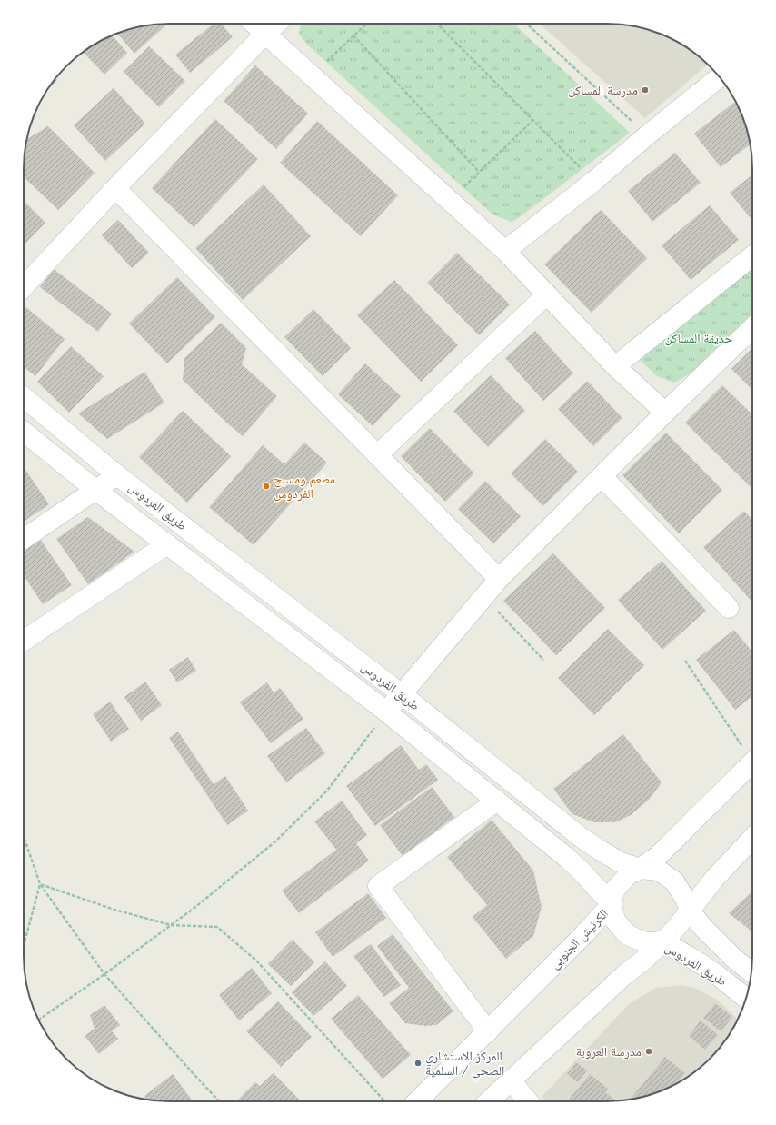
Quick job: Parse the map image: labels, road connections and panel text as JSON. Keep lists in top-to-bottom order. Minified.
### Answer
{"streets":{"street":["طريق الفردوس","الكرنيش الجنوبي"]},"crossings":[["طريق الفردوس","الكرنيش الجنوبي"]],"parks":["حديقة المساكن"],"places":["مدرسة المساكن","مطعم ومسبح الفردوس","مدرسة العروبة","المركز الاستشاري الصحي / السلمية"]}
